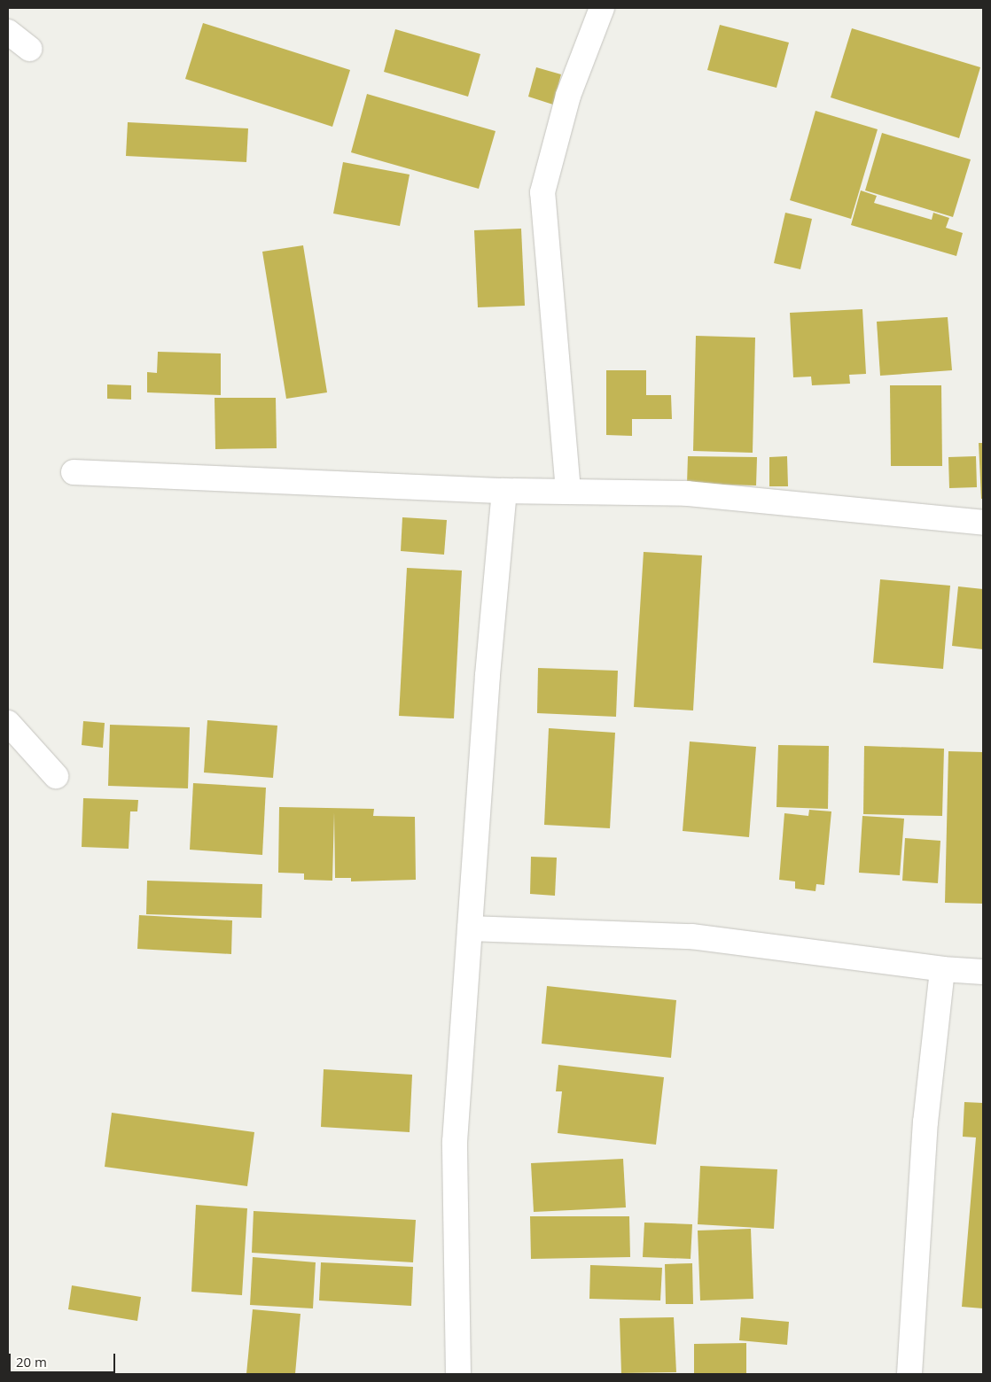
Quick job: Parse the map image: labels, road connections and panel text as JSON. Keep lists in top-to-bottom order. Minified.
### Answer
{"scale_bar":"20 m"}
